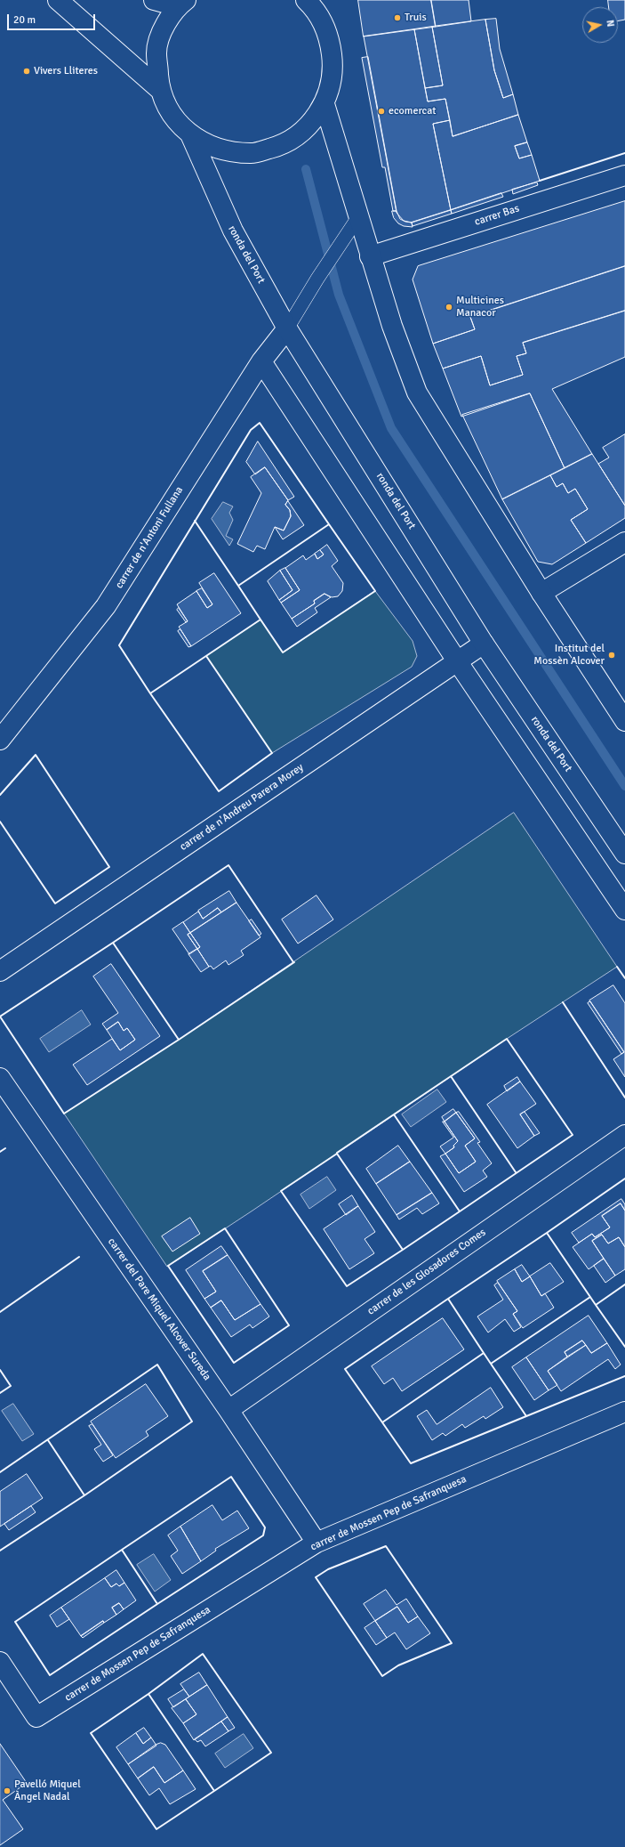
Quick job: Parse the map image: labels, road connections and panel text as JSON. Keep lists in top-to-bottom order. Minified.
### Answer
{"streets":{"street":["carrer Bas","ronda del Port","carrer de n'Antoni Fullana","carrer de n'Andreu Parera Morey","carrer de les Glosadores Comes","carrer del Pare Miquel Alcover Sureda","carrer de Mossen Pep de Safranquesa"]},"crossings":[["ronda del Port","carrer de n'Antoni Fullana"],["ronda del Port","carrer de n'Andreu Parera Morey"],["carrer de les Glosadores Comes","carrer del Pare Miquel Alcover Sureda"],["carrer del Pare Miquel Alcover Sureda","carrer de Mossen Pep de Safranquesa"]],"places":["Truis","Vivers Lliteres","ecomercat","Multicines Manacor","Institut del Mossèn Alcover","Pavelló Miquel Àngel Nadal"],"scale_bar":"20 m","north":"right"}
